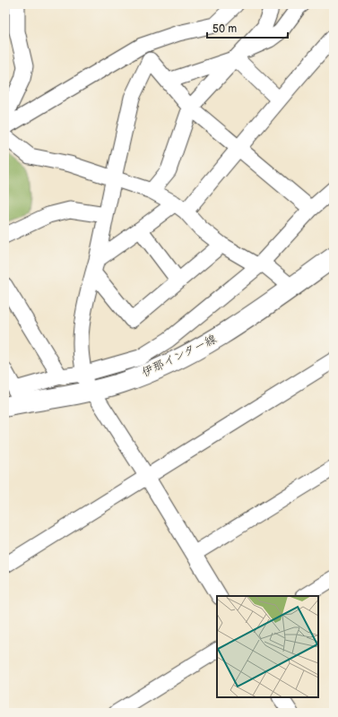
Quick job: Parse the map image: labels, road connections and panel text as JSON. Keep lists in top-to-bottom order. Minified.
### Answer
{"streets":{"main road":["伊那インター線"]},"scale_bar":"50 m"}
